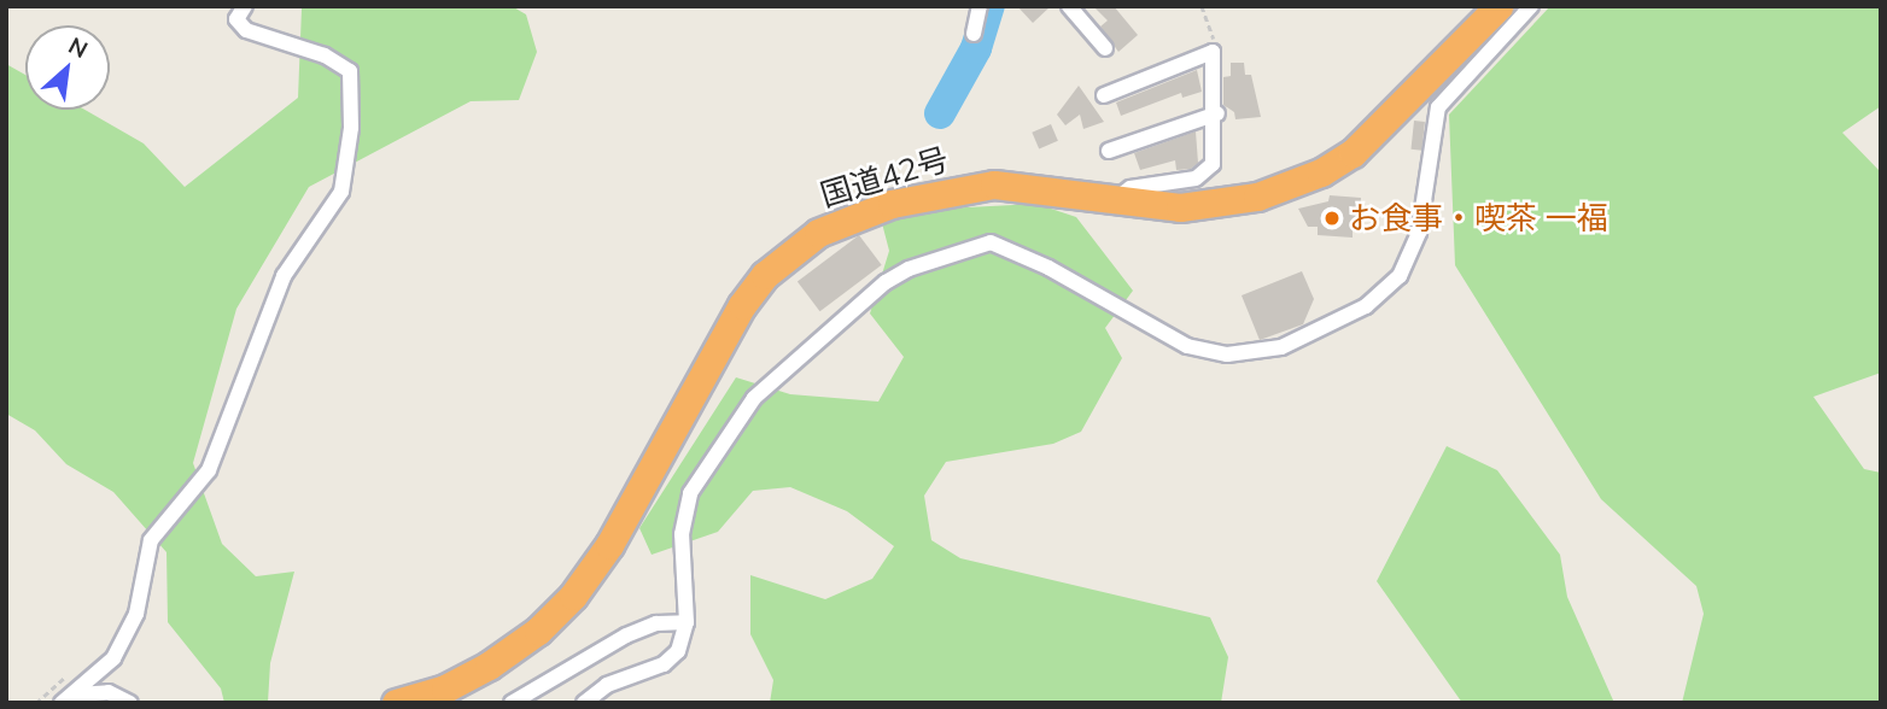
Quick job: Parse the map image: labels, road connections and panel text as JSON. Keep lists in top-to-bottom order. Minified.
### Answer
{"streets":{"highway":["国道42号"]},"places":["お食事・喫茶 一福"],"north":"top right"}
